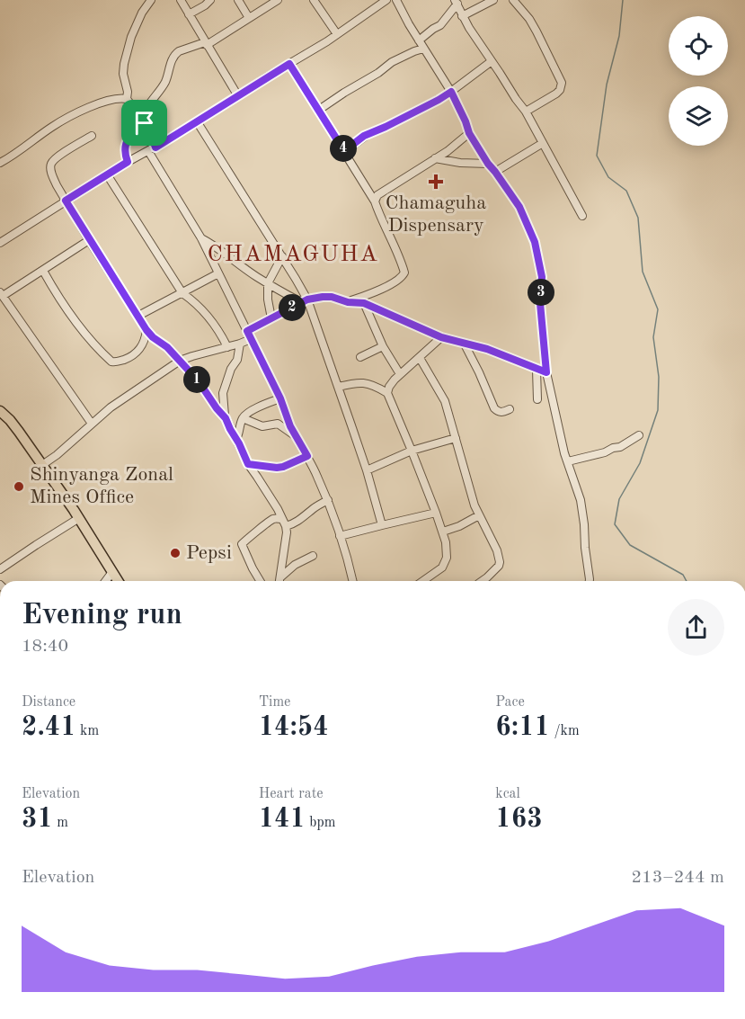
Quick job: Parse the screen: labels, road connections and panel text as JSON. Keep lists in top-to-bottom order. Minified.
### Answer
{"districts":["CHAMAGUHA"],"places":{"health":["Chamaguha Dispensary"],"other":["Shinyanga Zonal Mines Office","Pepsi"]},"page":{"pins":["4","3","2","1"],"heading":["Evening run","18:40"],"stats":[["Distance","2.41 km"],["Time","14:54"],["Pace","6:11 /km"],["Elevation","31 m"],["Heart rate","141 bpm"],["kcal","163"]],"chart":["Elevation","213–244 m"]}}
